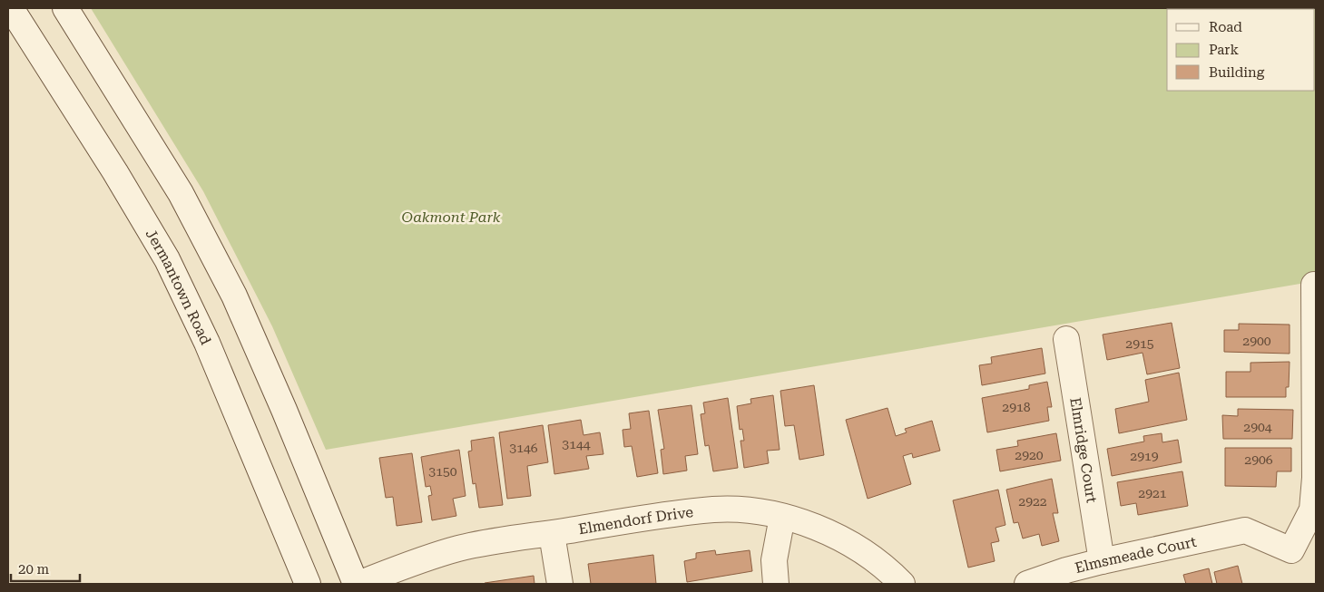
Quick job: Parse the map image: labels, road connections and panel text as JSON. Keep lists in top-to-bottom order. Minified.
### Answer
{"streets":{"street":["Jermantown Road","Elmridge Court","Elmendorf Drive","Elmsmeade Court"]},"crossings":[["Elmridge Court","Elmsmeade Court"]],"parks":["Oakmont Park"],"house_numbers":["2900","2915","2918","2904","3144","3146","2920","2919","2906","3150","2921","2922"],"legend":["Road","Park","Building"],"scale_bar":"20 m"}
